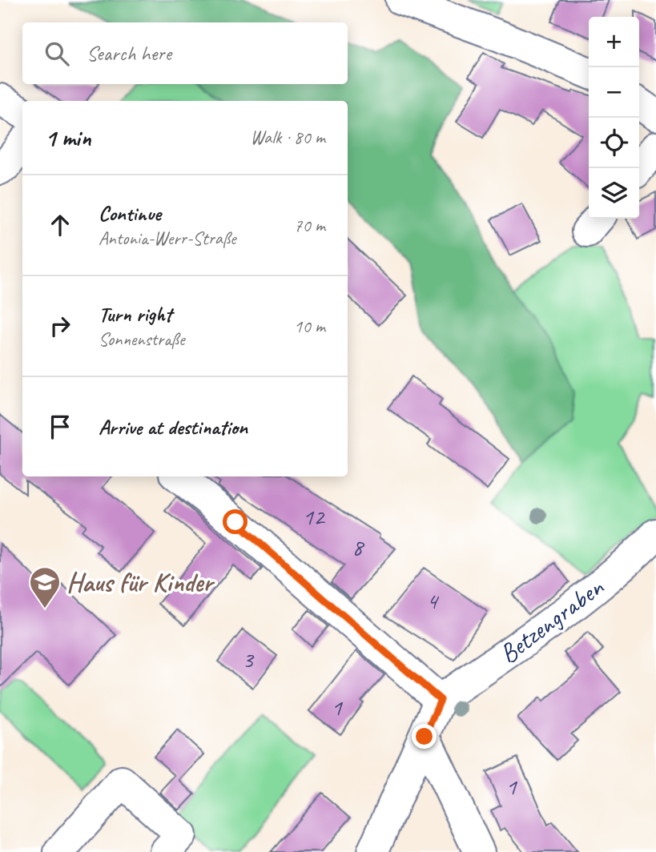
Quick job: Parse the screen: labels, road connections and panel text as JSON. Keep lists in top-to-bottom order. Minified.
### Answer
{"streets":{"street":["Betzengraben"]},"places":{"school or university":["Haus für Kinder"]},"house_numbers":["12","8","4","3","1","1"],"page":{"map_buttons":["+","−"],"search":"Search here","heading":["1 min","Walk · 80 m"],"list":[["Continue","Antonia-Werr-Straße","70 m"],["Turn right","Sonnenstraße","10 m"],"Arrive at destination"]}}
